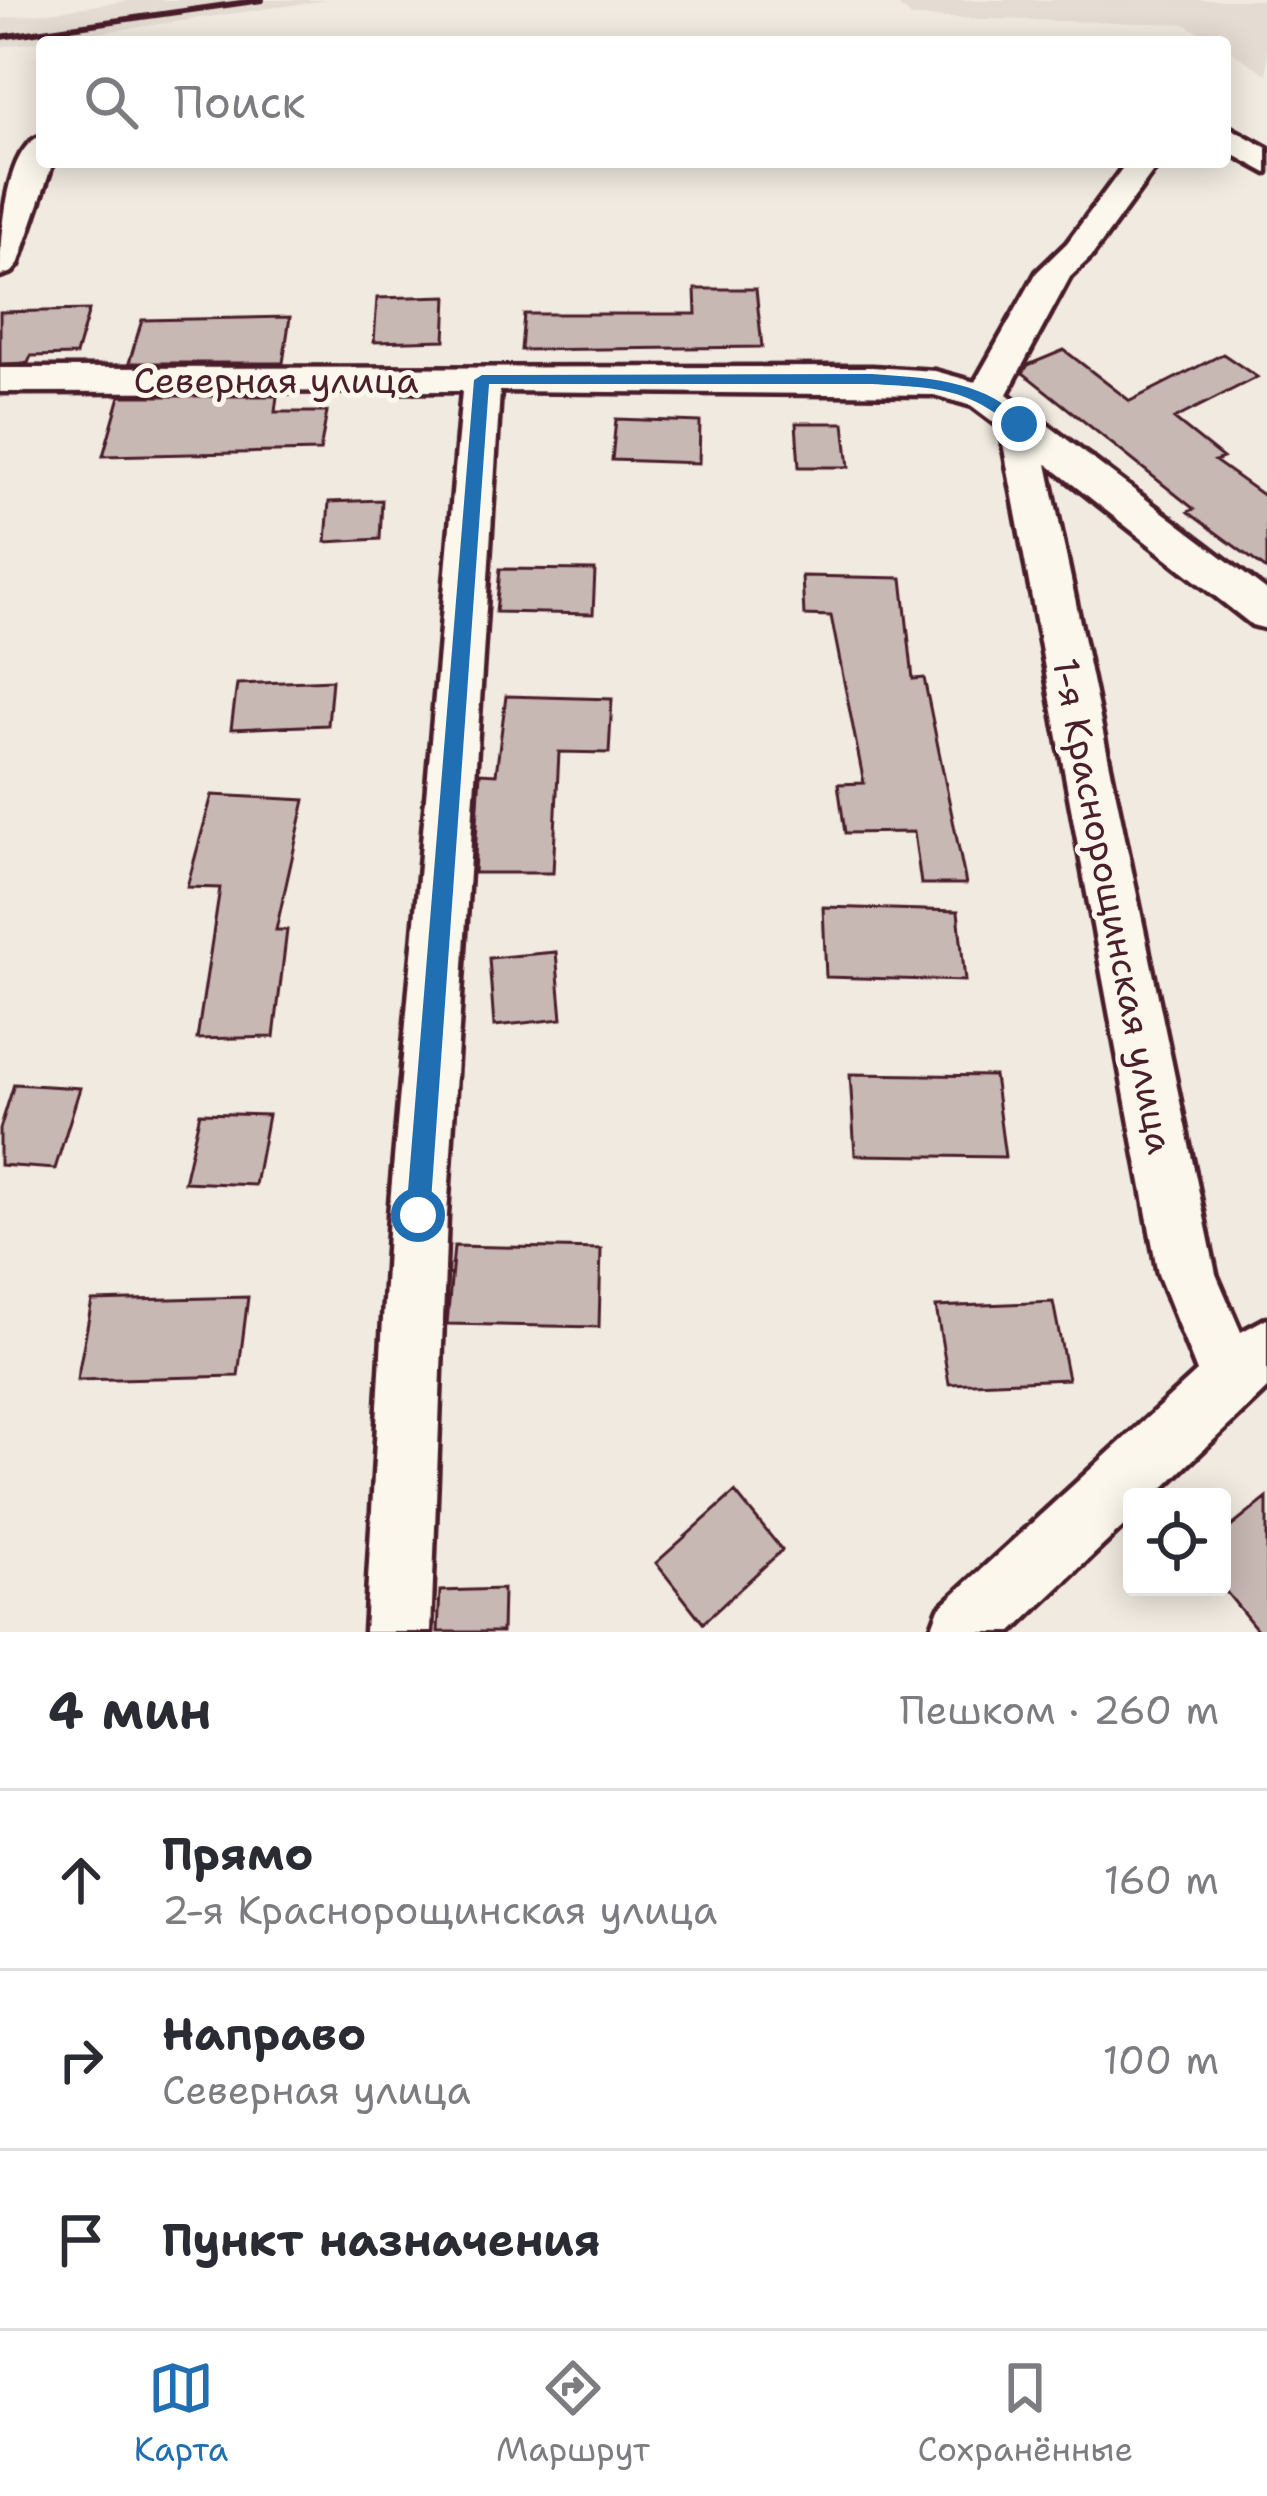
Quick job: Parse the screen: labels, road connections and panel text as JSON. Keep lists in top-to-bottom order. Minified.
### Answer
{"streets":{"street":["Северная улица","1-я Краснорощинская улица"]},"crossings":[["Северная улица","1-я Краснорощинская улица"]],"page":{"search":"Поиск","heading":["4 мин","Пешком · 260 m"],"list":[["Прямо","2-я Краснорощинская улица","160 m"],["Направо","Северная улица","100 m"],"Пункт назначения"],"nav":["Карта","Маршрут","Сохранённые"]}}
